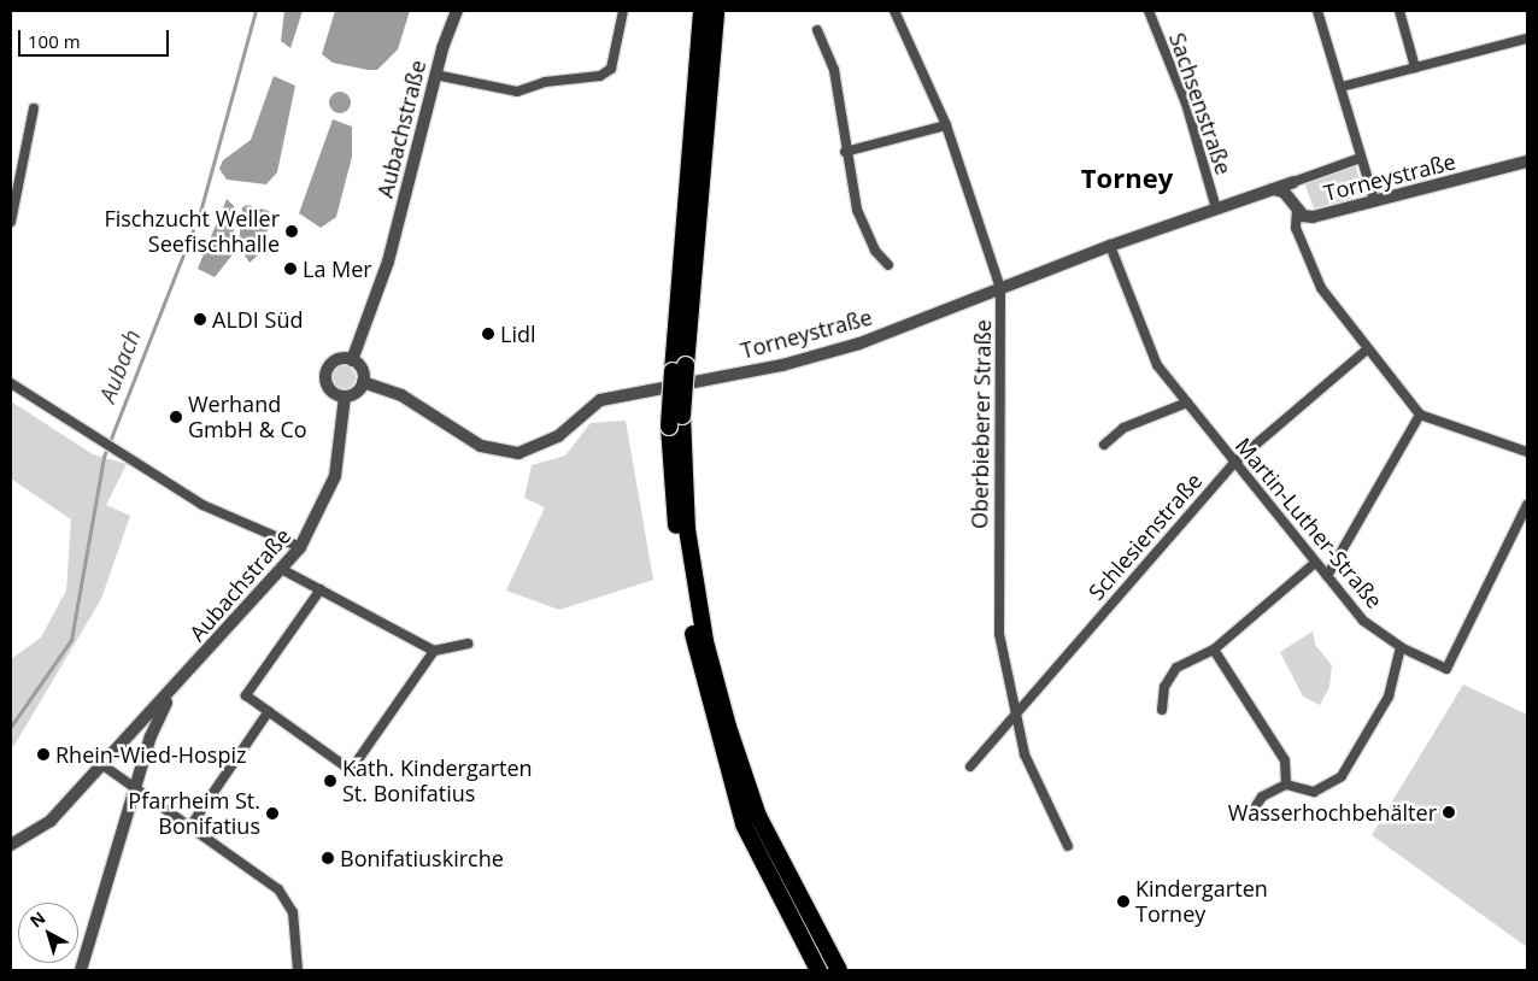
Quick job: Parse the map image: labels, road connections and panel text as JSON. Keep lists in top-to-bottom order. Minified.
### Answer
{"streets":{"street":["Sachsenstraße","Aubachstraße","Torneystraße","Oberbieberer Straße","Martin-Luther-Straße","Schlesienstraße"]},"crossings":[["Sachsenstraße","Torneystraße"],["Aubachstraße","Torneystraße"],["Torneystraße","Oberbieberer Straße"],["Torneystraße","Martin-Luther-Straße"],["Oberbieberer Straße","Schlesienstraße"],["Martin-Luther-Straße","Schlesienstraße"]],"districts":["Torney"],"water":["Aubach"],"places":["Fischzucht Weller Seefischhalle","La Mer","ALDI Süd","Lidl","Werhand GmbH & Co","Rhein-Wied-Hospiz","Kath. Kindergarten St. Bonifatius","Wasserhochbehälter","Pfarrheim St. Bonifatius","Bonifatiuskirche","Kindergarten Torney"],"scale_bar":"100 m","north":"top left"}
